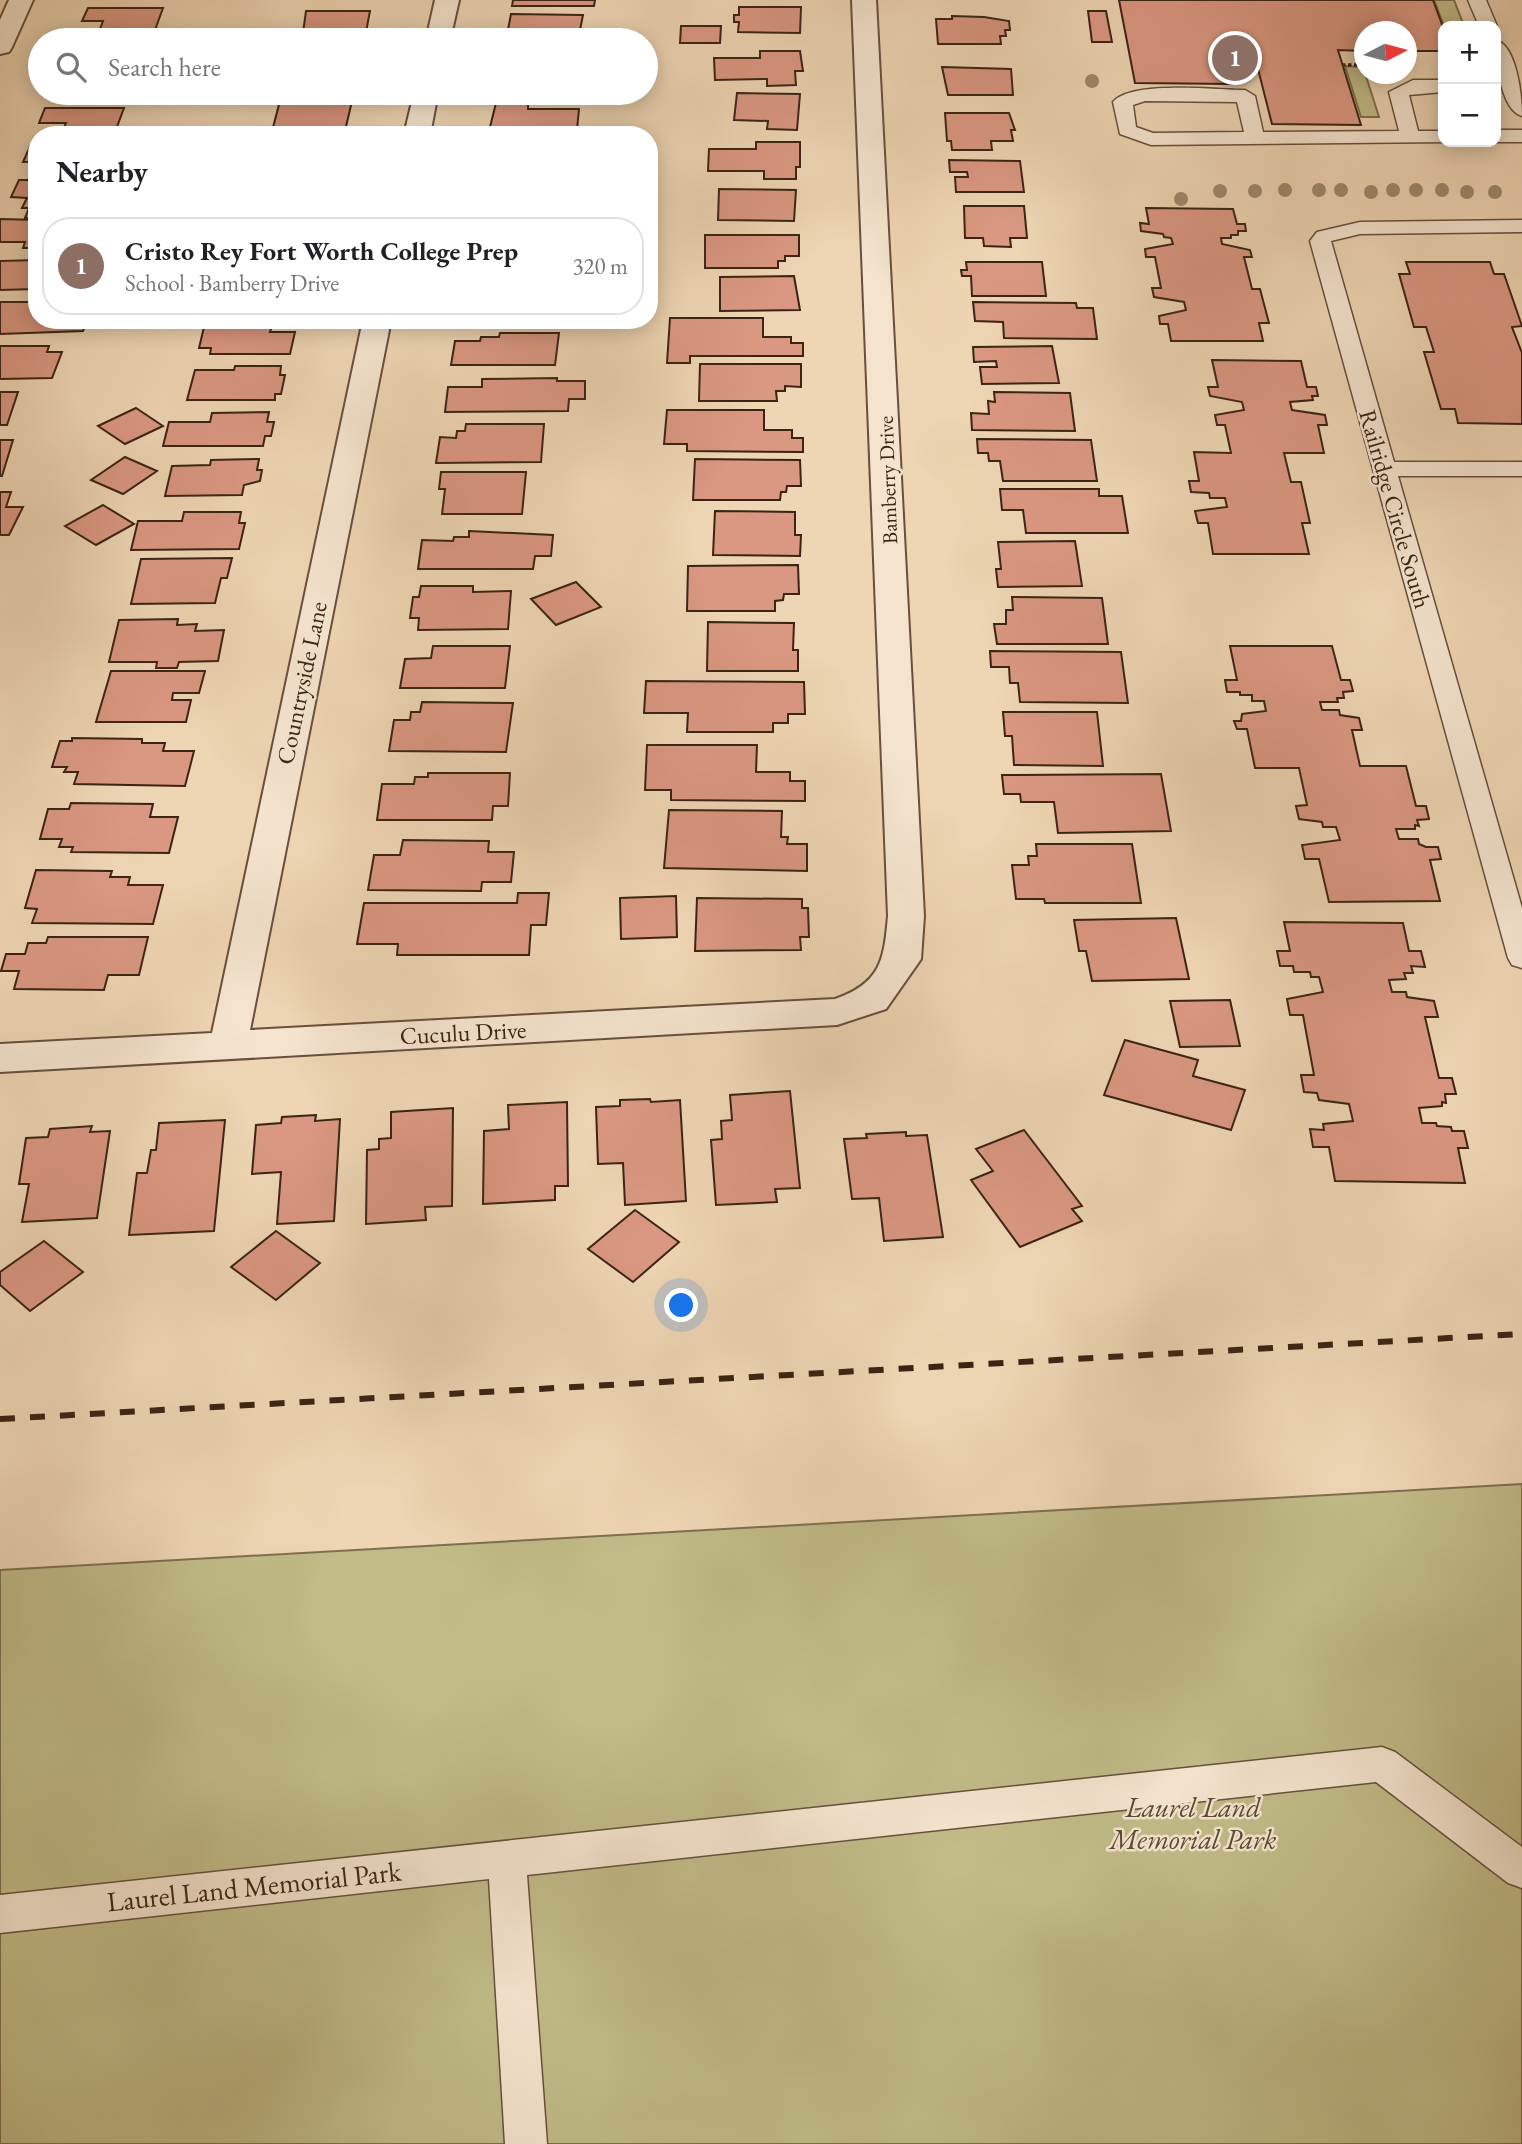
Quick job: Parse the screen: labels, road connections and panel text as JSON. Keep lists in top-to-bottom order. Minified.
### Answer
{"streets":{"street":["Bamberry Drive","Countryside Lane","Cuculu Drive"],"lane":["Railridge Circle South","Laurel Land Memorial Park"]},"crossings":[["Bamberry Drive","Cuculu Drive"],["Countryside Lane","Cuculu Drive"]],"parks":["Laurel Land Memorial Park"],"north":"right","page":{"map_buttons":["+","−"],"search":"Search here","pins":"1","heading":"Nearby","list":[{"mark":"1","name":"Cristo Rey Fort Worth College Prep","note":"School · Bamberry Drive","value":"320 m"}]}}
